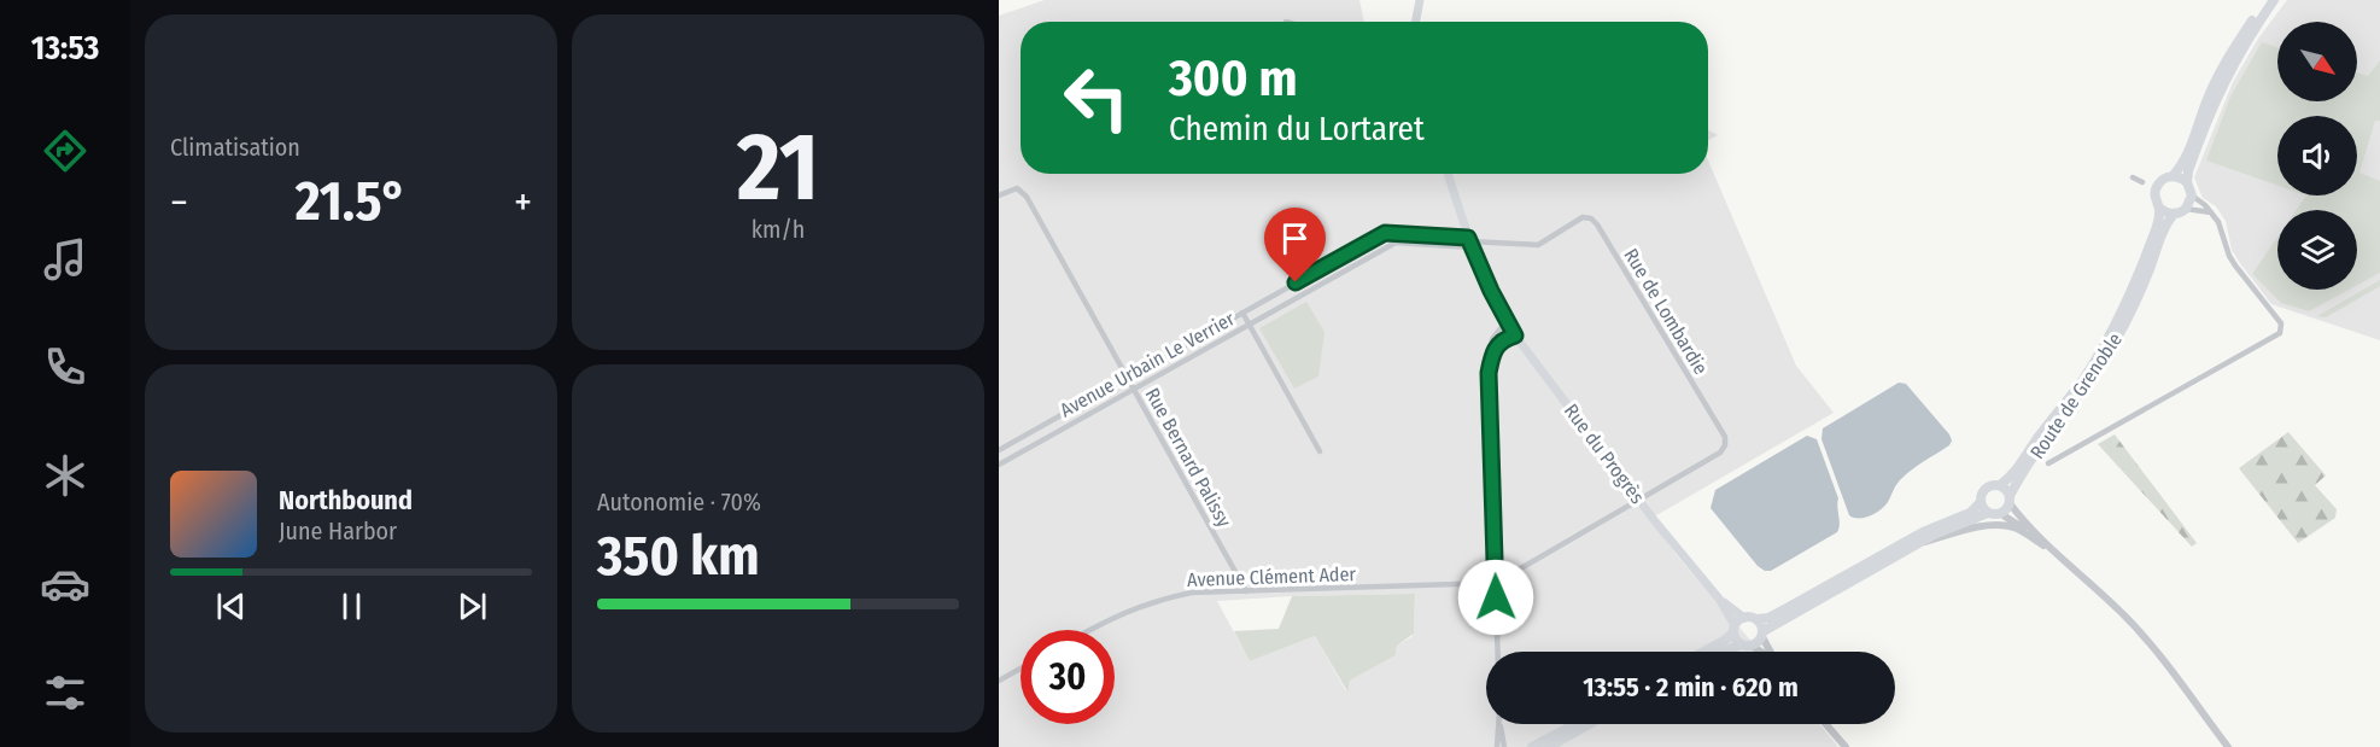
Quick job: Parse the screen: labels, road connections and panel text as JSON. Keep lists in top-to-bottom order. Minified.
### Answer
{"streets":{"main road":["Route de Grenoble","Rue du Progrès"],"street":["Rue de Lombardie","Avenue Urbain Le Verrier","Rue Bernard Palissy","Avenue Clément Ader"]},"crossings":[["Rue de Lombardie","Avenue Urbain Le Verrier"],["Rue de Lombardie","Rue du Progrès"],["Avenue Urbain Le Verrier","Rue du Progrès"],["Avenue Urbain Le Verrier","Rue Bernard Palissy"],["Rue Bernard Palissy","Avenue Clément Ader"]],"north":"bottom right","page":{"tabs":"13:53","tile":["Climatisation",["21","km/h"],["Autonomie · 70%","350 km"]],"turn":["300 m","Chemin du Lortaret"],"heat":["−","21.5°","+"],"song":["Northbound","June Harbor"],"limit":"30","trip":"13:55 · 2 min · 620 m"}}
